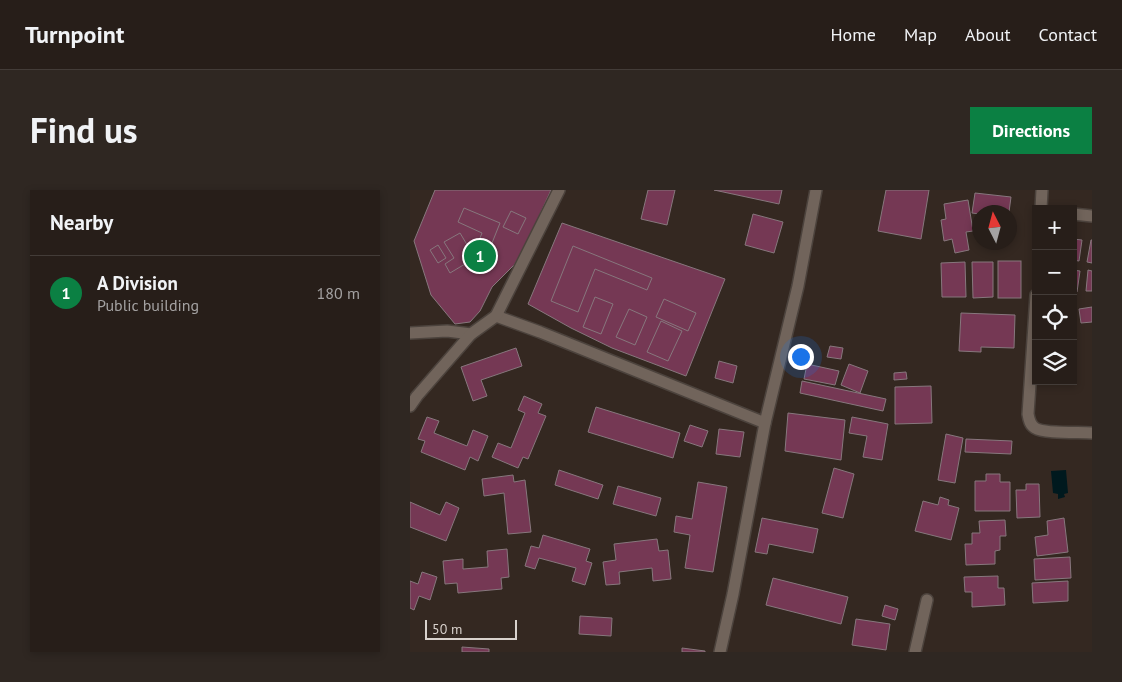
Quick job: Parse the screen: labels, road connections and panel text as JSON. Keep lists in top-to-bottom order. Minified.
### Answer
{"scale_bar":"50 m","north":"top","page":{"header":"Turnpoint","nav":["Home","Map","About","Contact"],"title":"Find us","buttons":"Directions","heading":"Nearby","map_buttons":["+","−"],"pins":"1","list":[{"mark":"1","name":"A Division","note":"Public building","value":"180 m"}],"scale":"50 m"}}
